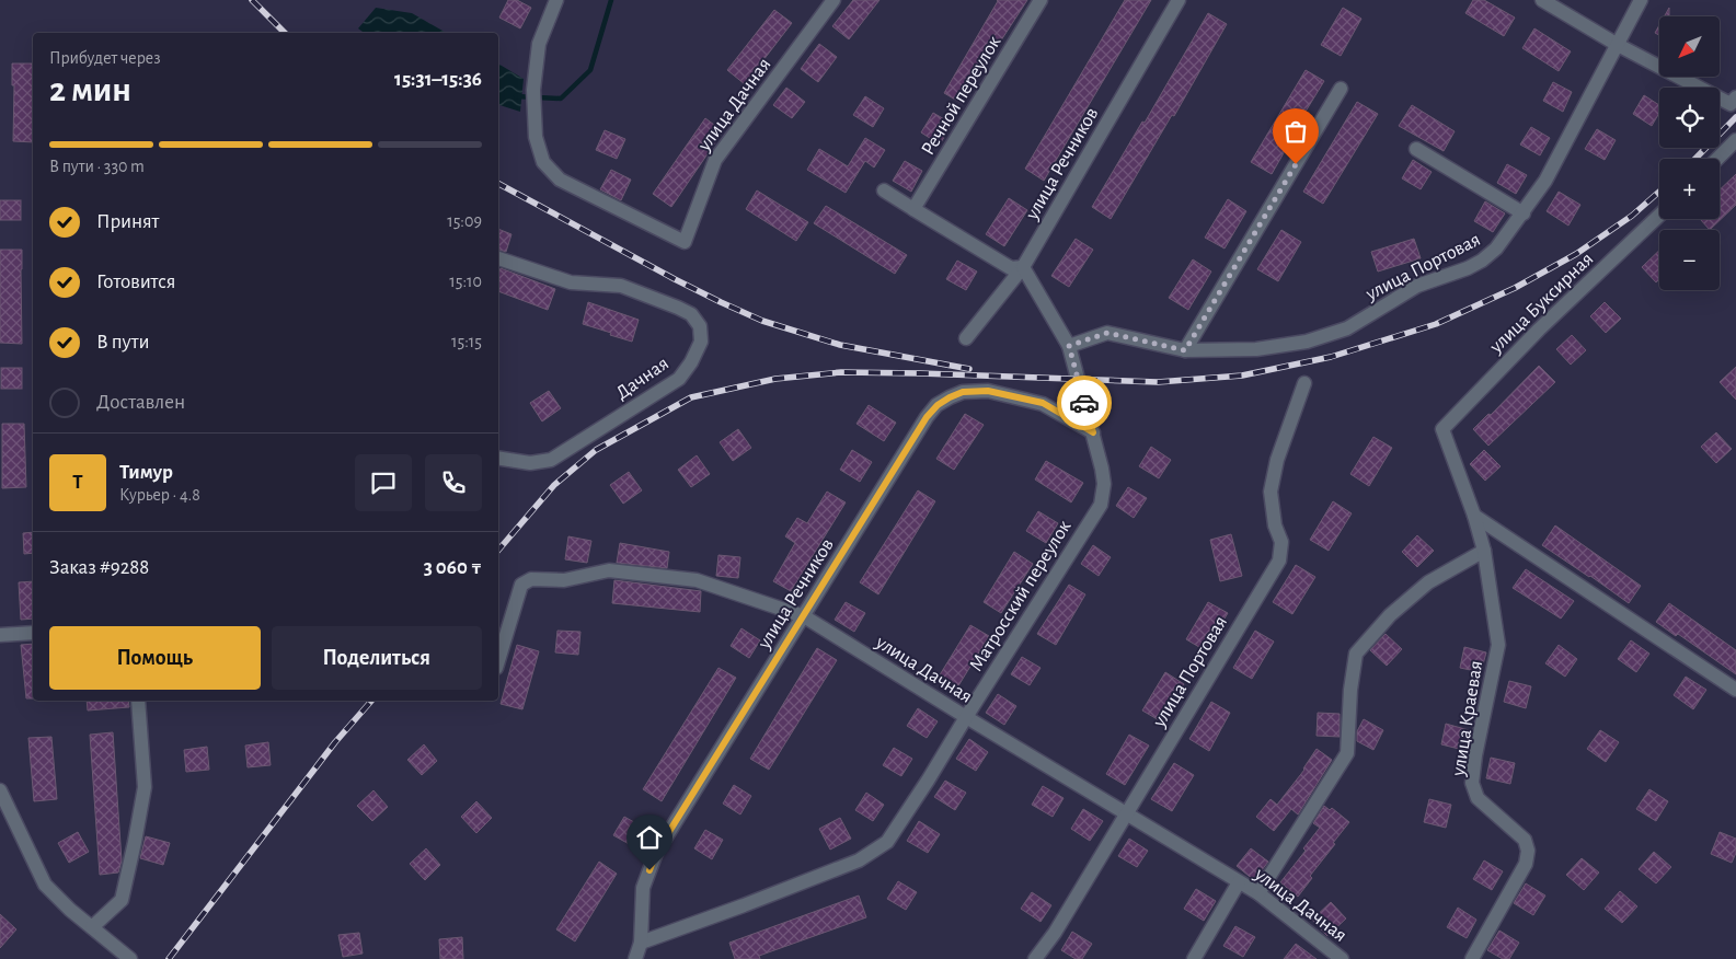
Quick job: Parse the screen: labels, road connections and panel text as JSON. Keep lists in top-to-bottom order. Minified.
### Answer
{"streets":{"street":["Речной переулок","улица Дачная","улица Речников","улица Портовая","улица Буксирная","Дачная","Матросский переулок","улица Краевая"]},"crossings":[["улица Дачная","улица Речников"],["улица Дачная","улица Портовая"],["улица Дачная","Матросский переулок"],["улица Речников","Матросский переулок"],["улица Портовая","Матросский переулок"],["улица Буксирная","улица Краевая"]],"north":"bottom left","page":{"map_buttons":["+","−"],"heading":["2 мин","Прибудет через","15:31–15:36"],"panel":["Тимур","Курьер · 4.8","Заказ #9288","3 060 ₸"],"bar":"В пути · 330 m","list":[["Принят","15:09"],["Готовится","15:10"],["В пути","15:15"],"Доставлен"],"round":"Т","buttons":["Помощь","Поделиться"]}}
